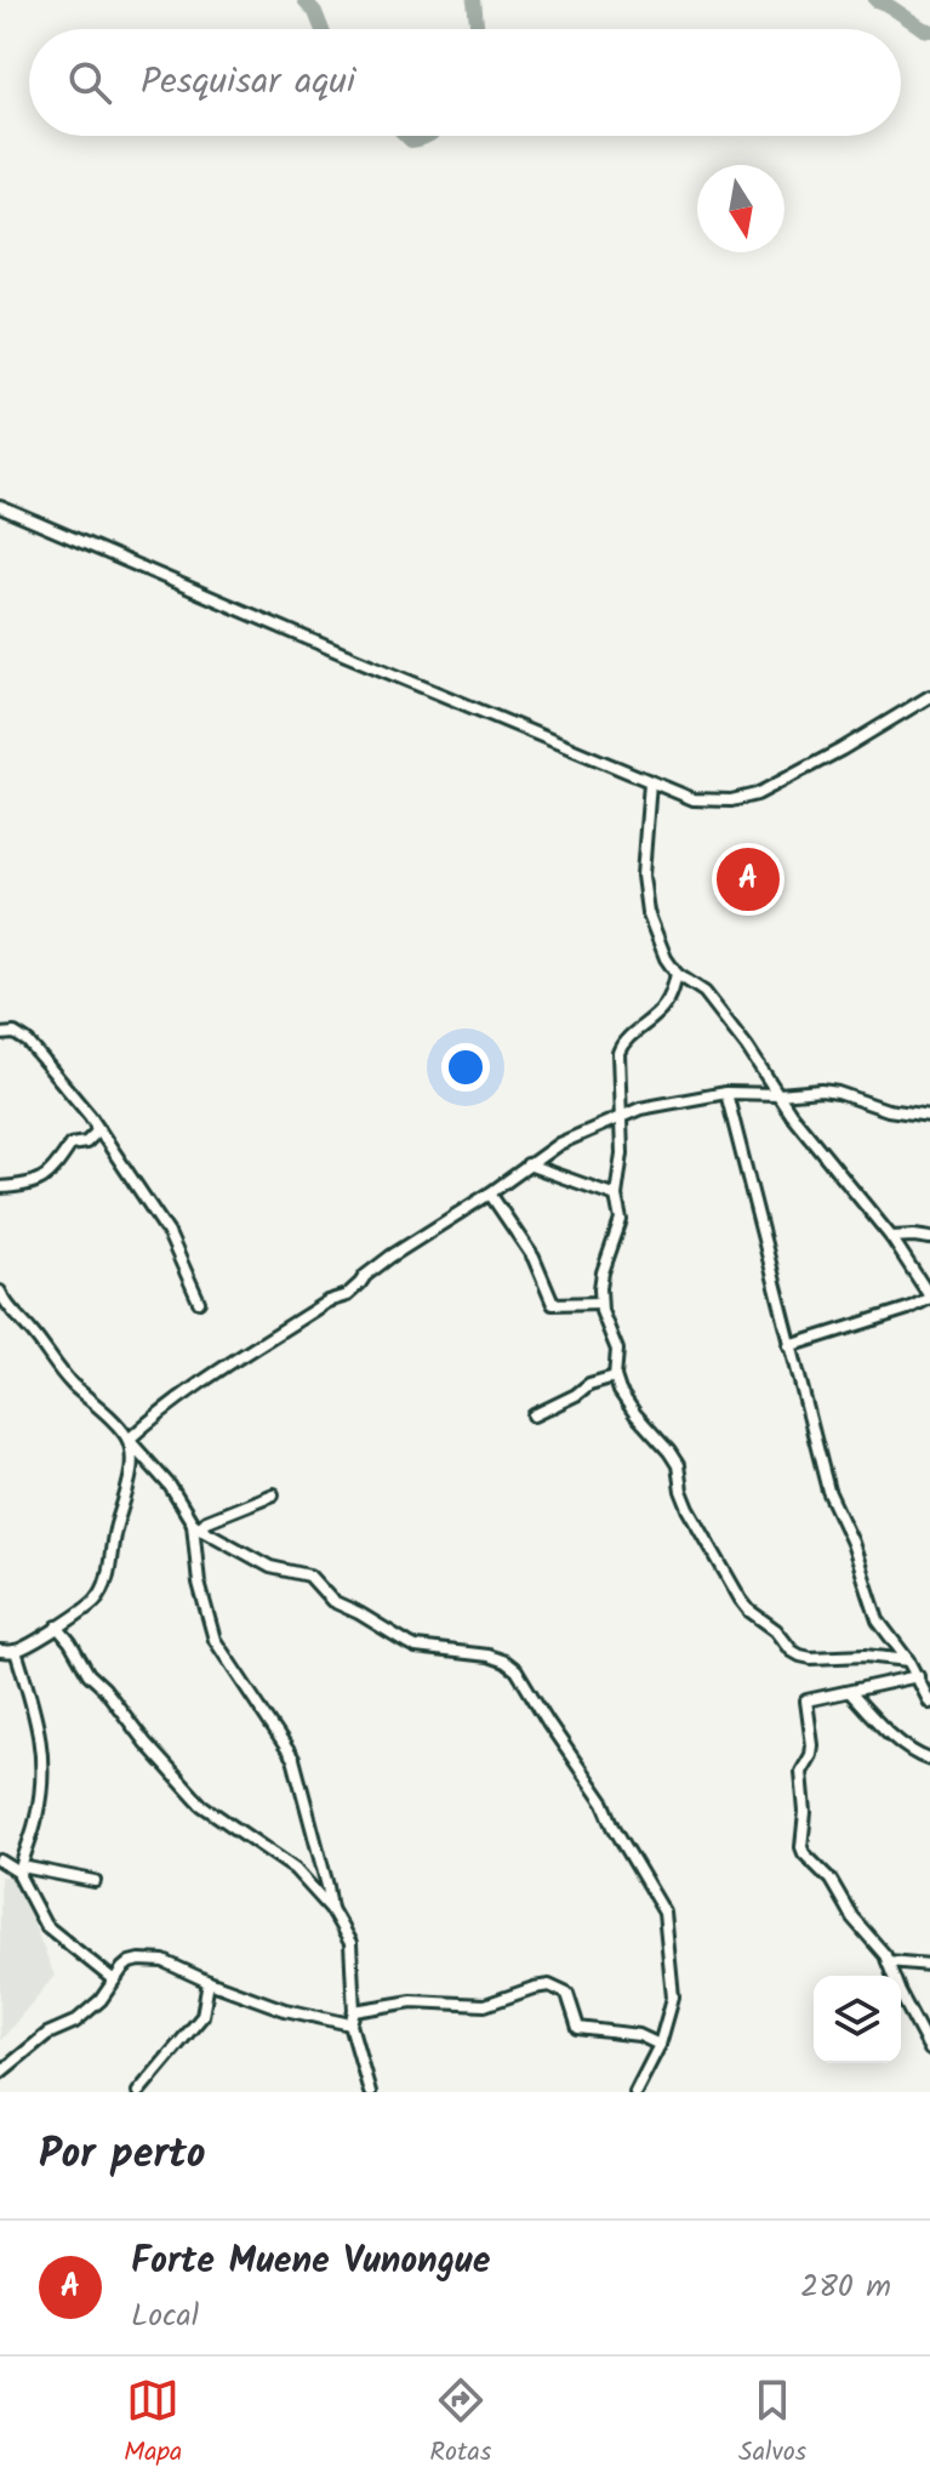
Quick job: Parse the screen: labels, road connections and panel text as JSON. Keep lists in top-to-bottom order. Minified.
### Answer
{"north":"bottom","page":{"search":"Pesquisar aqui","pins":"A","heading":"Por perto","list":[{"mark":"A","name":"Forte Muene Vunongue","note":"Local","value":"280 m"}],"nav":["Mapa","Rotas","Salvos"]}}
